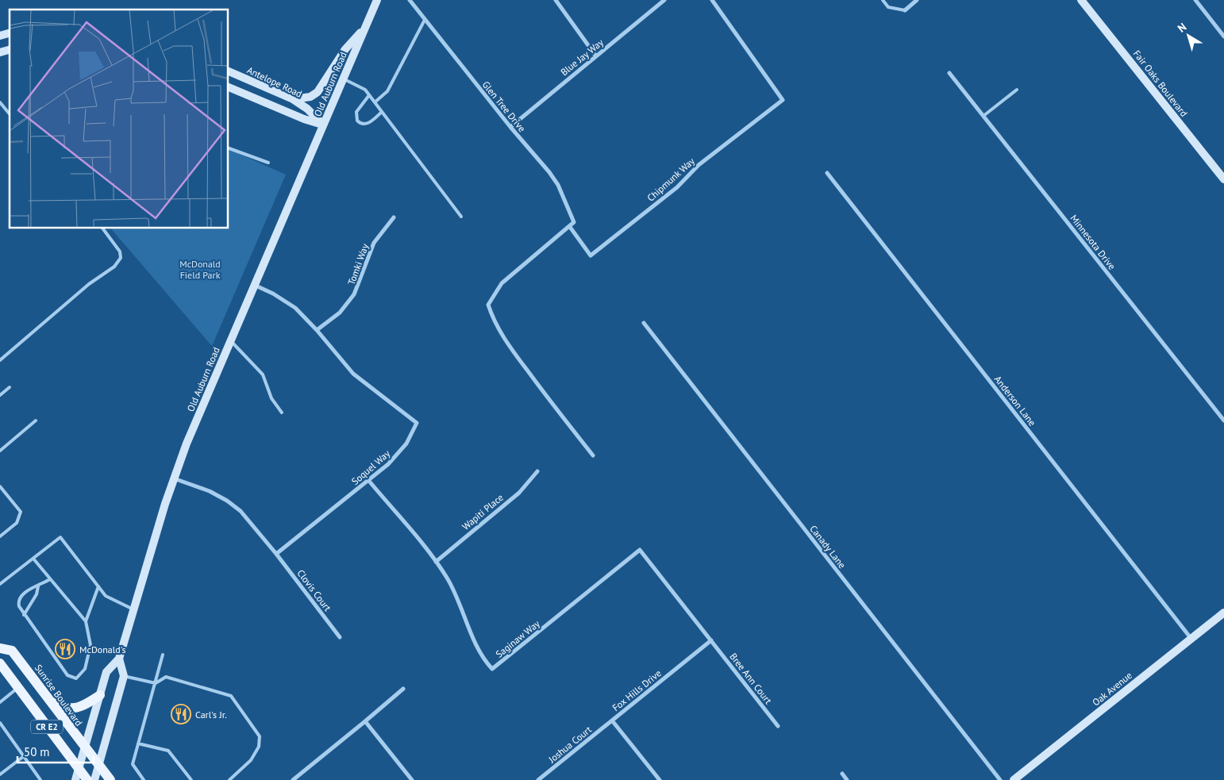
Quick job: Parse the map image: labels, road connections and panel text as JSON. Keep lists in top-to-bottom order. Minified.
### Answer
{"streets":{"main road":["Antelope Road","Fair Oaks Boulevard","Old Auburn Road","Oak Avenue","Sunrise Boulevard","CR E2"],"street":["Blue Jay Way","Glen Tree Drive","Chipmunk Way","Minnesota Drive","Tomki Way","Anderson Lane","Soquel Way","Wapiti Place","Canady Lane","Clovis Court","Saginaw Way","Bree Ann Court","Fox Hills Drive","Joshua Court"]},"crossings":[["Blue Jay Way","Glen Tree Drive"],["Antelope Road","Old Auburn Road"],["Old Auburn Road","Soquel Way"],["Glen Tree Drive","Chipmunk Way"],["Tomki Way","Soquel Way"],["Anderson Lane","Oak Avenue"],["Soquel Way","Clovis Court"],["Soquel Way","Saginaw Way"],["Wapiti Place","Saginaw Way"],["Saginaw Way","Bree Ann Court"],["Saginaw Way","Fox Hills Drive"],["Bree Ann Court","Fox Hills Drive"],["Fox Hills Drive","Joshua Court"]],"parks":["McDonald Field Park"],"places":{"restaurant":["McDonald's","Carl's Jr."]},"scale_bar":"50 m","north":"top left"}
